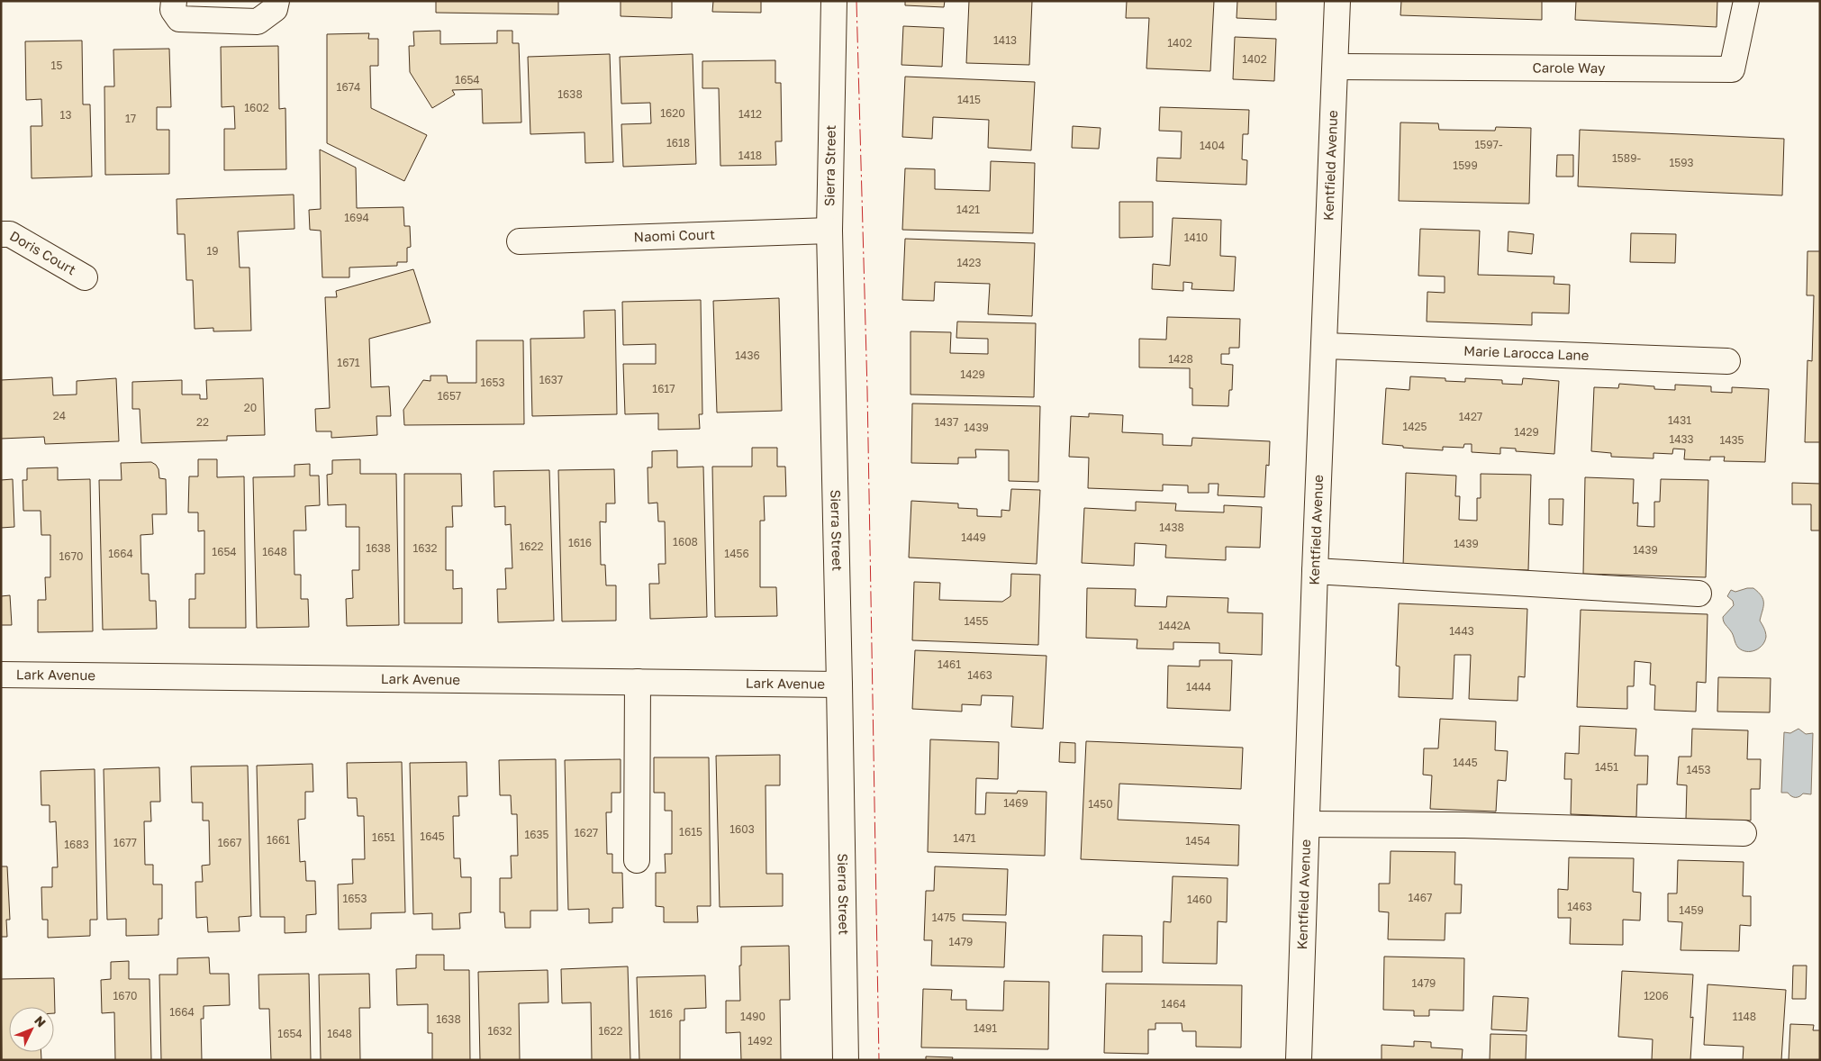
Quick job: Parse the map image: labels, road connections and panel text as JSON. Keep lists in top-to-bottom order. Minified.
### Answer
{"streets":{"street":["Carole Way","Sierra Street","Kentfield Avenue","Naomi Court","Doris Court","Marie Larocca Lane","Lark Avenue"]},"crossings":[["Carole Way","Kentfield Avenue"],["Sierra Street","Naomi Court"],["Sierra Street","Lark Avenue"],["Kentfield Avenue","Marie Larocca Lane"]],"house_numbers":["1413","1402","1402","15","1654","1674","1638","1415","1602","1620","1412","13","17","1618","1597-","1404","1418","1589-","1593","1599","1421","1694","1410","19","1423","1436","1428","1671","1429","1637","1653","1617","1657","20","24","1427","1431","22","1437","1425","1439","1429","1433","1435","1438","1449","1608","1616","1439","1622","1638","1632","1439","1654","1648","1664","1456","1670","1455","1442A","1443","1461","1463","1444","1445","1451","1453","1469","1450","1603","1615","1627","1635","1645","1651","1471","1661","1454","1677","1667","1683","1467","1653","1460","1463","1459","1475","1479","1479","1670","1206","1464","1664","1616","1490","1148","1638","1491","1632","1622","1654","1648","1492"],"north":"top right"}
